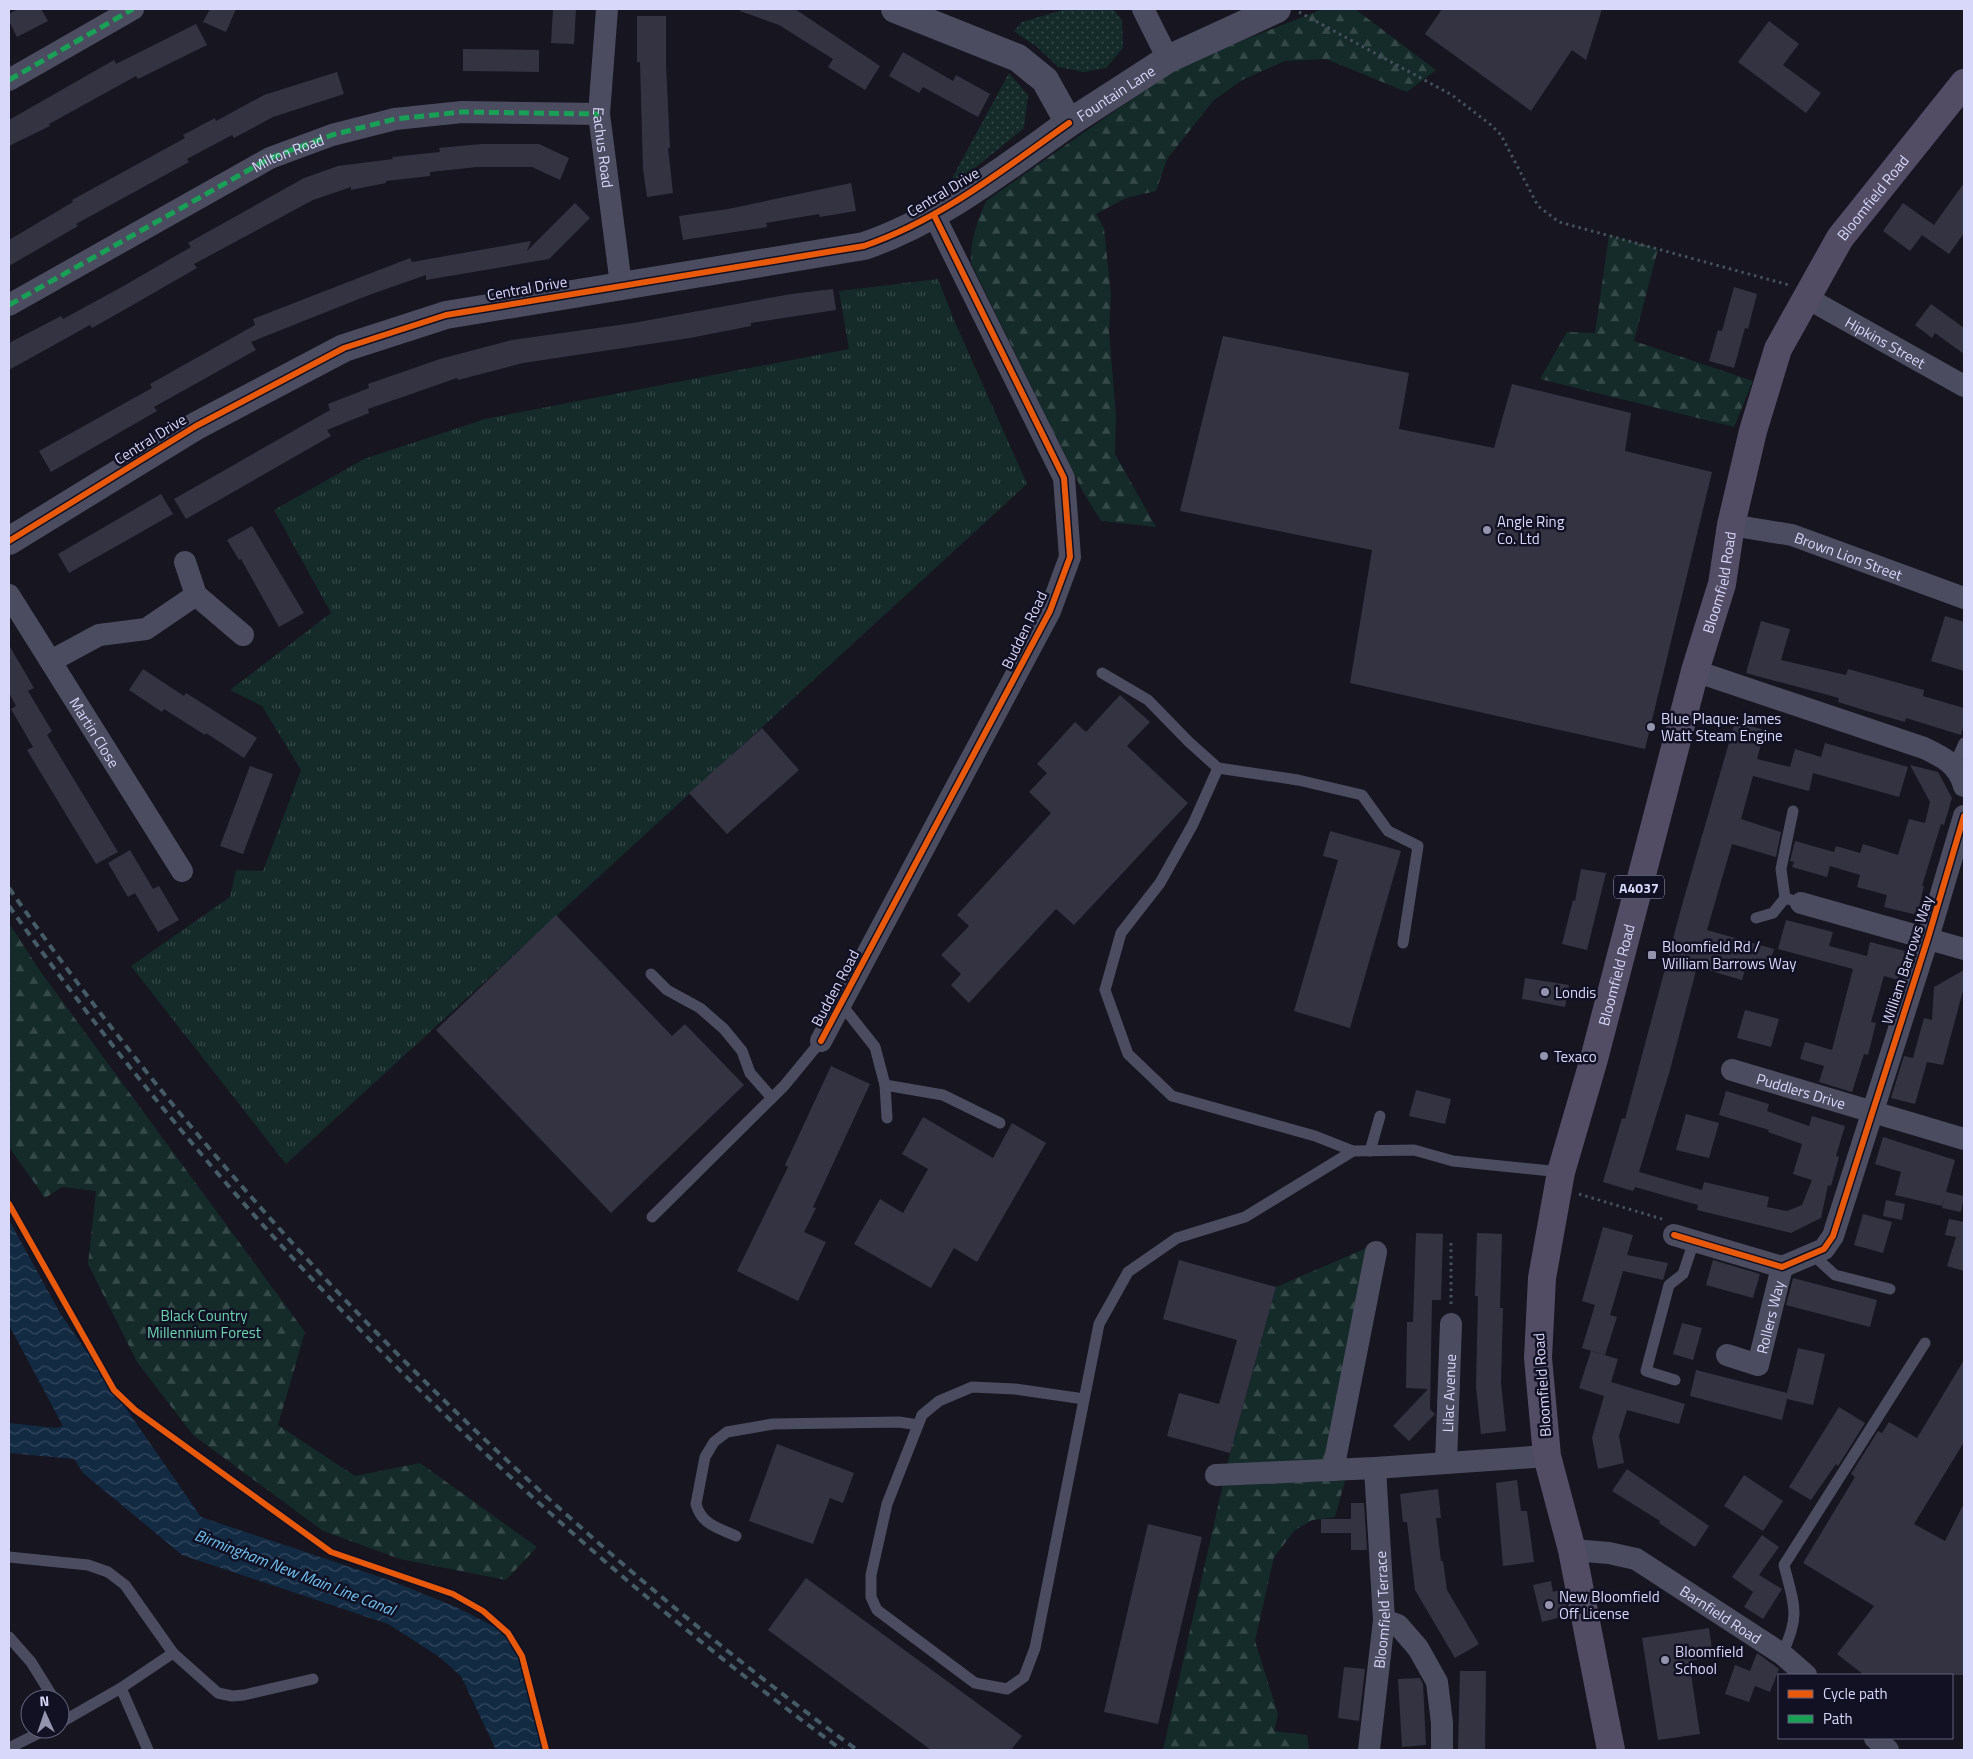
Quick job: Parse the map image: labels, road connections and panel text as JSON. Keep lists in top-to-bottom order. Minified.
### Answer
{"streets":{"main road":["Bloomfield Road","A4037"],"street":["Fountain Lane","Eachus Road","Milton Road","Central Drive","Hipkins Street","Brown Lion Street","Budden Road","Martin Close","William Barrows Way","Puddlers Drive","Rollers Way","Lilac Avenue","Bloomfield Terrace","Barnfield Road"]},"crossings":[["Fountain Lane","Central Drive"],["Eachus Road","Milton Road"],["Eachus Road","Central Drive"],["Central Drive","Budden Road"],["Bloomfield Road","Hipkins Street"],["Bloomfield Road","Brown Lion Street"],["Bloomfield Road","Barnfield Road"],["William Barrows Way","Puddlers Drive"],["William Barrows Way","Rollers Way"]],"water":["Birmingham New Main Line Canal"],"parks":["Black Country Millennium Forest"],"places":{"other":["Angle Ring Co. Ltd","Blue Plaque: James Watt Steam Engine","Londis","Texaco","New Bloomfield Off License","Bloomfield School"],"transit":["Bloomfield Rd / William Barrows Way"]},"legend":["Cycle path","Path"],"north":"top"}
